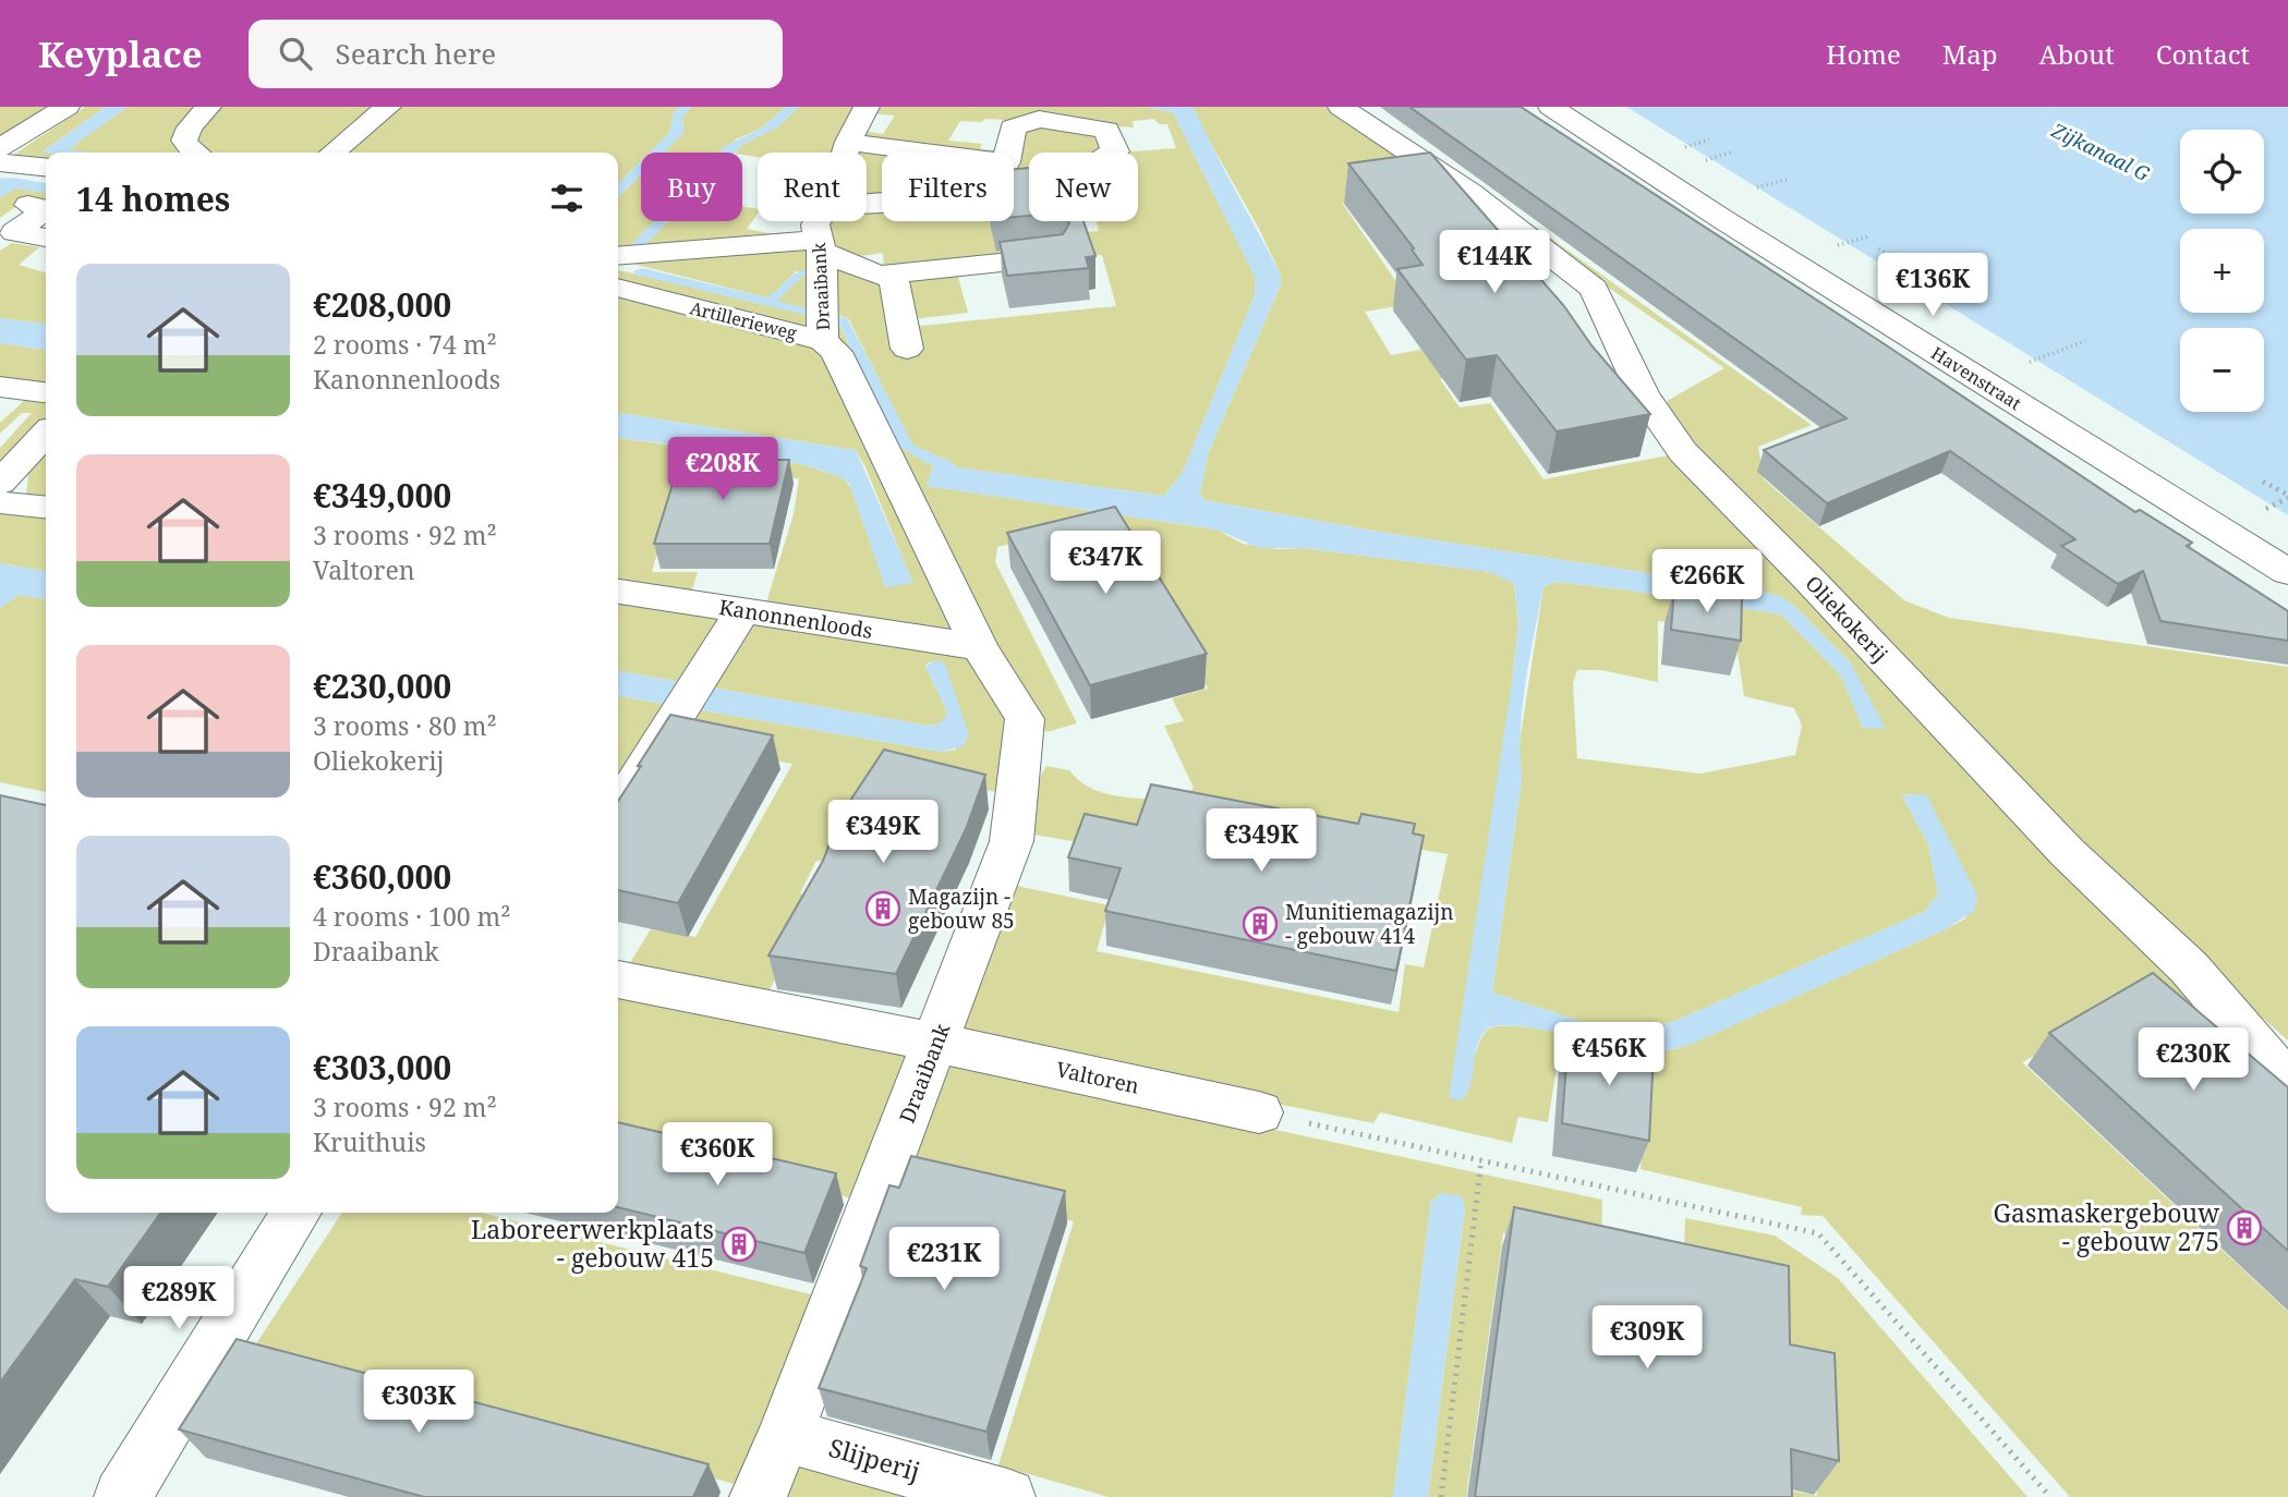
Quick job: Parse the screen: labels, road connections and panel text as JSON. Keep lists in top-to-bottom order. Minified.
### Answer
{"streets":{"street":["Draaibank","Artillerieweg","Havenstraat","Kanonnenloods","Oliekokerij","Valtoren","Slijperij"]},"crossings":[["Draaibank","Artillerieweg"],["Draaibank","Kanonnenloods"],["Draaibank","Valtoren"],["Draaibank","Slijperij"],["Artillerieweg","Kanonnenloods"]],"water":["Zijkanaal G"],"places":{"building":["Magazijn - gebouw 85","Munitiemagazijn - gebouw 414","Gasmaskergebouw - gebouw 275","Laboreerwerkplaats - gebouw 415"]},"page":{"header":"Keyplace","search":"Search here","nav":["Home","Map","About","Contact"],"map_buttons":["+","−"],"chip":["Buy","Rent","Filters","New"],"heading":"14 homes","price":["€144K","€136K","€208K","€347K","€266K","€349K","€349K","€456K","€230K","€360K","€231K","€289K","€309K","€303K"],"list":[{"name":"€208,000","note":"2 rooms · 74 m² · Kanonnenloods"},{"name":"€349,000","note":"3 rooms · 92 m² · Valtoren"},{"name":"€230,000","note":"3 rooms · 80 m² · Oliekokerij"},{"name":"€360,000","note":"4 rooms · 100 m² · Draaibank"},{"name":"€303,000","note":"3 rooms · 92 m² · Kruithuis"}]}}
